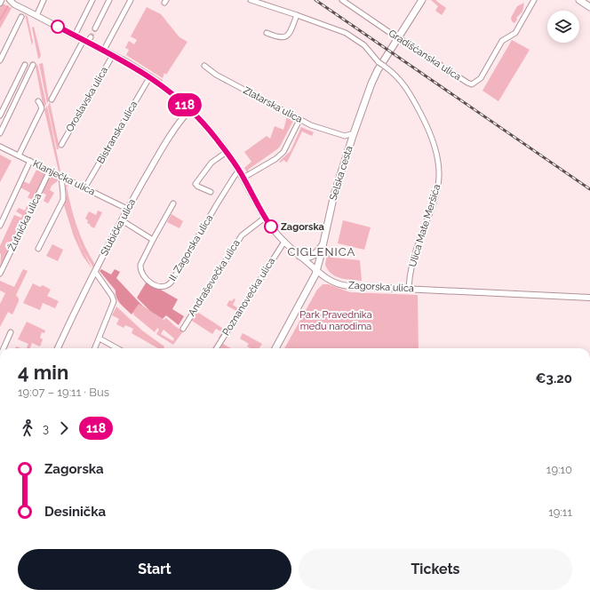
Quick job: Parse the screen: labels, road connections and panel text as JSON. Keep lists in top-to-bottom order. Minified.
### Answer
{"streets":{"main road":["Selska cesta"],"street":["Gradišćanska ulica","Oroslavska ulica","Zlatarska ulica","Bistranska ulica","Klanječka ulica","Žutnička ulica","Ulica Mate Meršića","Stubička ulica","II. Zagorska ulica","Andraševečka ulica","Zagorska ulica","Poznanovečka ulica"]},"crossings":[["Oroslavska ulica","Zagorska ulica"],["Bistranska ulica","Klanječka ulica"],["Bistranska ulica","Zagorska ulica"],["Selska cesta","Zagorska ulica"],["Klanječka ulica","Žutnička ulica"],["Klanječka ulica","Stubička ulica"],["Ulica Mate Meršića","Zagorska ulica"],["Stubička ulica","Zagorska ulica"],["II. Zagorska ulica","Zagorska ulica"],["Andraševečka ulica","Zagorska ulica"],["Zagorska ulica","Poznanovečka ulica"]],"districts":["CIGLENICA"],"parks":["Park Pravednika među narodima"],"places":["Zagorska"],"lines":["bus line 118"],"page":{"on_map":"118","heading":["4 min","19:07 – 19:11 · Bus","€3.20"],"legs":["3","118"],"list":[{"name":"Zagorska","value":"19:10"},{"name":"Desinička","value":"19:11"}],"buttons":["Start","Tickets"]}}
